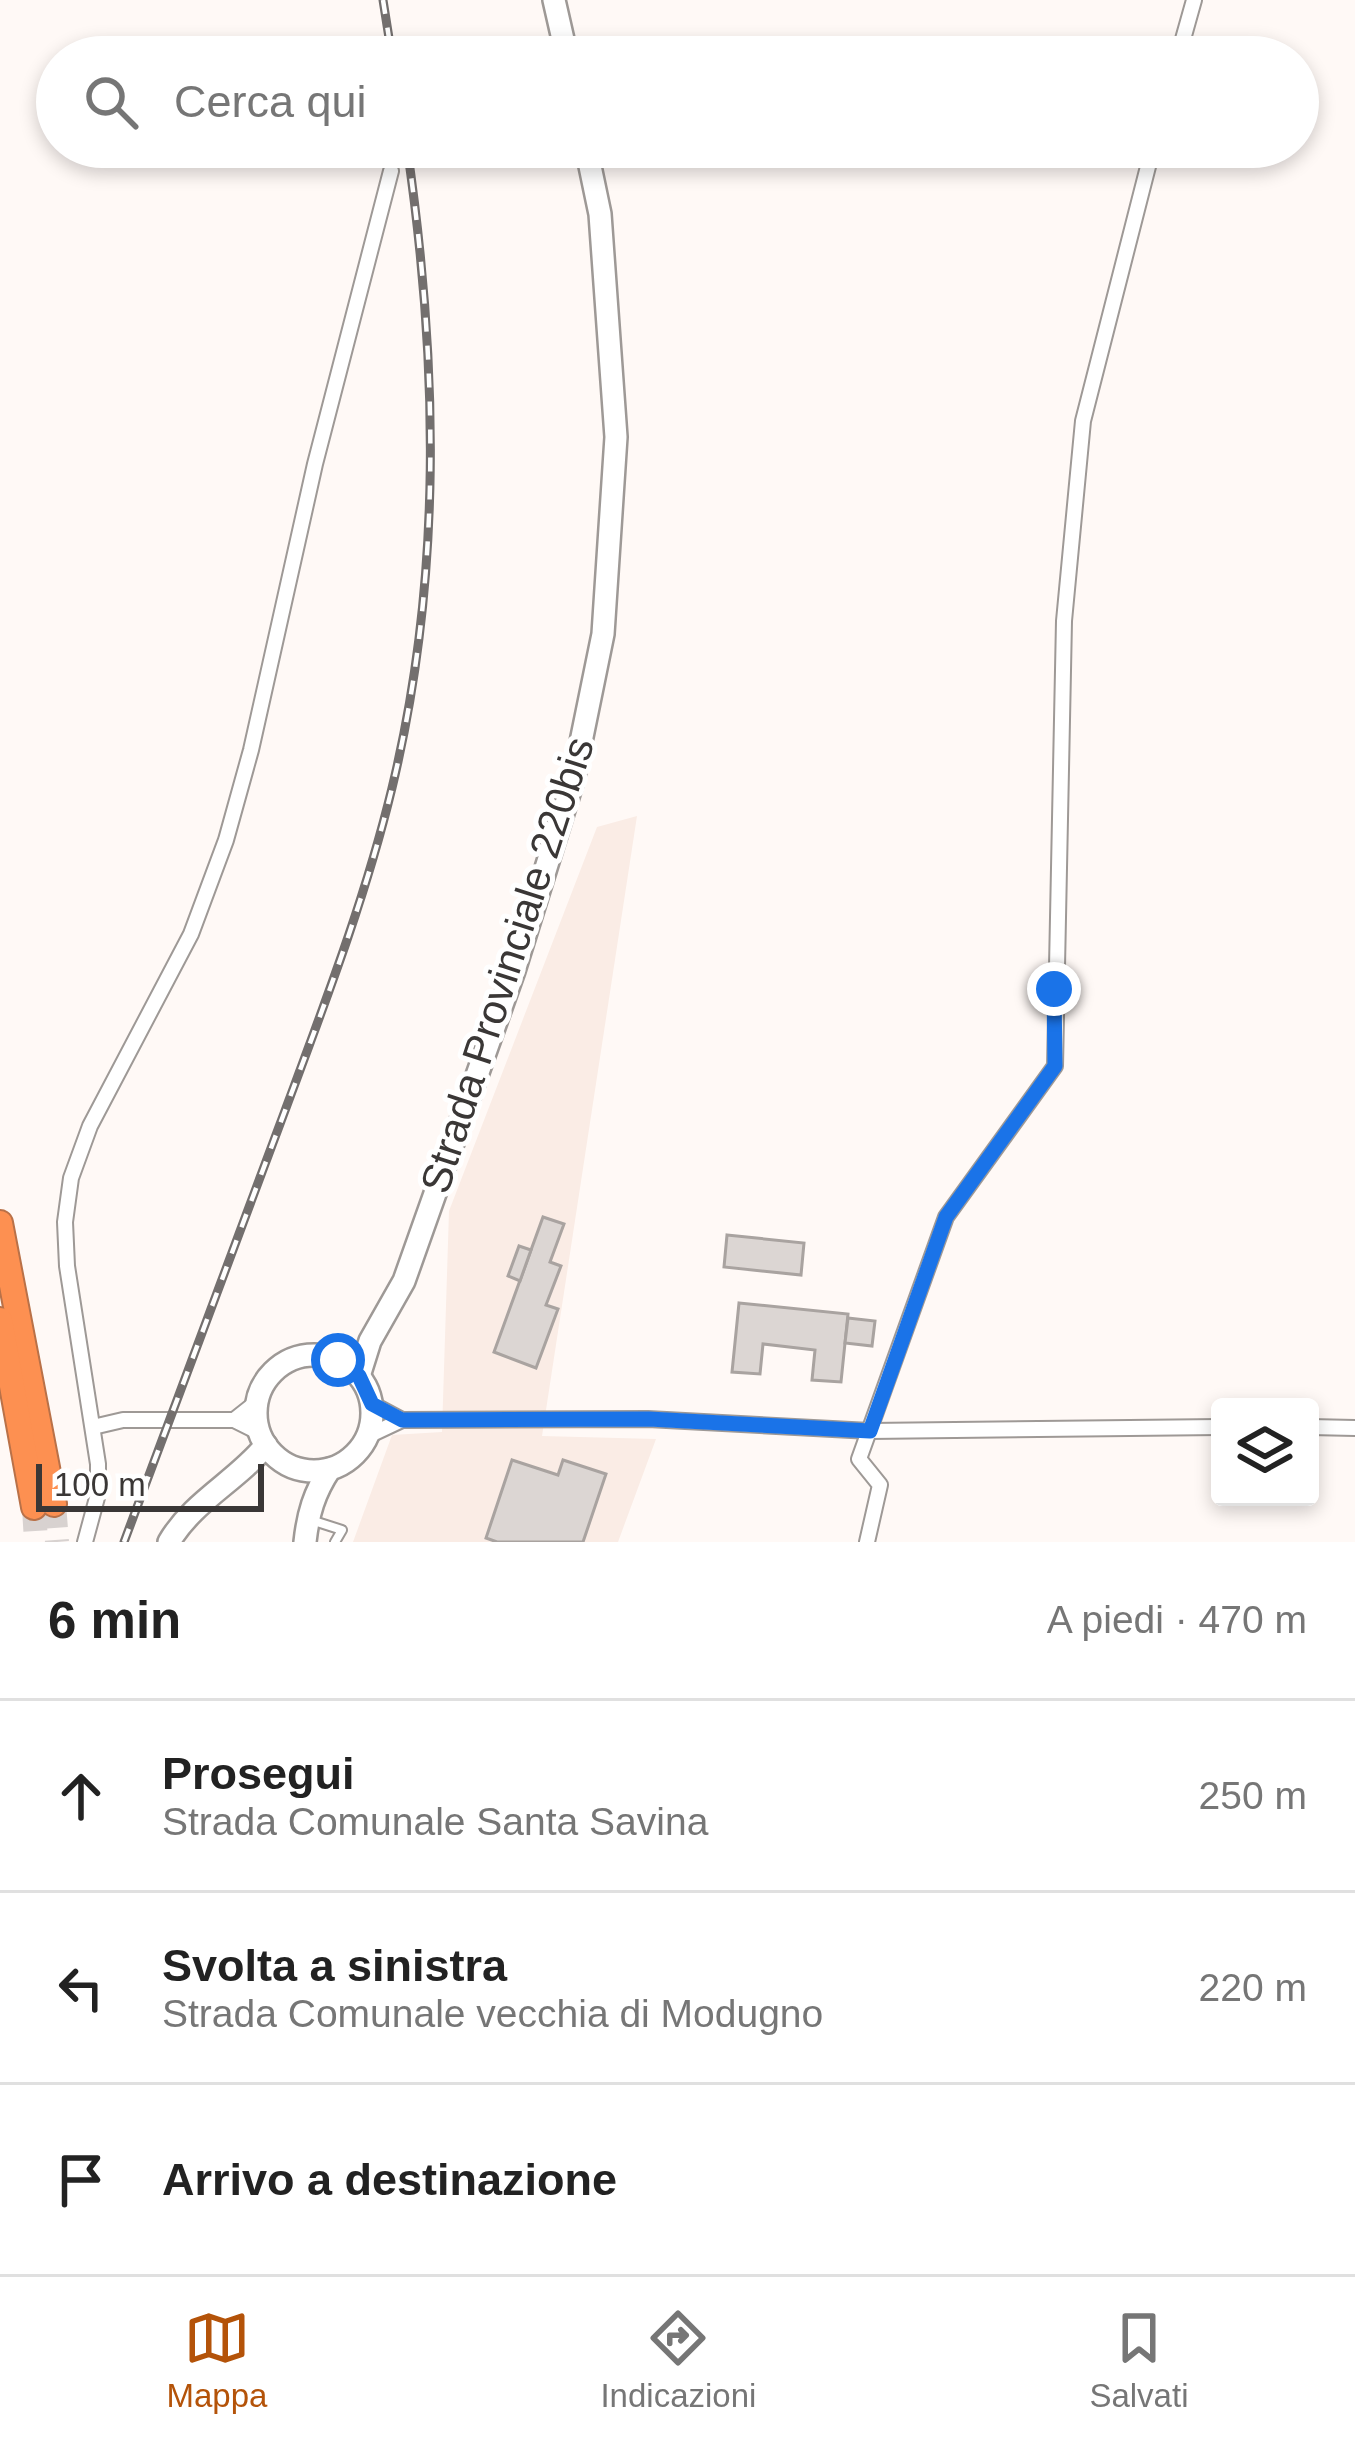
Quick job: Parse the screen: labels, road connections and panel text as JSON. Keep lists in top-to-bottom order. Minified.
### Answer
{"streets":{"street":["Strada Provinciale 220bis"]},"scale_bar":"100 m","page":{"search":"Cerca qui","scale":"100 m","heading":["6 min","A piedi · 470 m"],"list":[["Prosegui","Strada Comunale Santa Savina","250 m"],["Svolta a sinistra","Strada Comunale vecchia di Modugno","220 m"],"Arrivo a destinazione"],"nav":["Mappa","Indicazioni","Salvati"]}}
